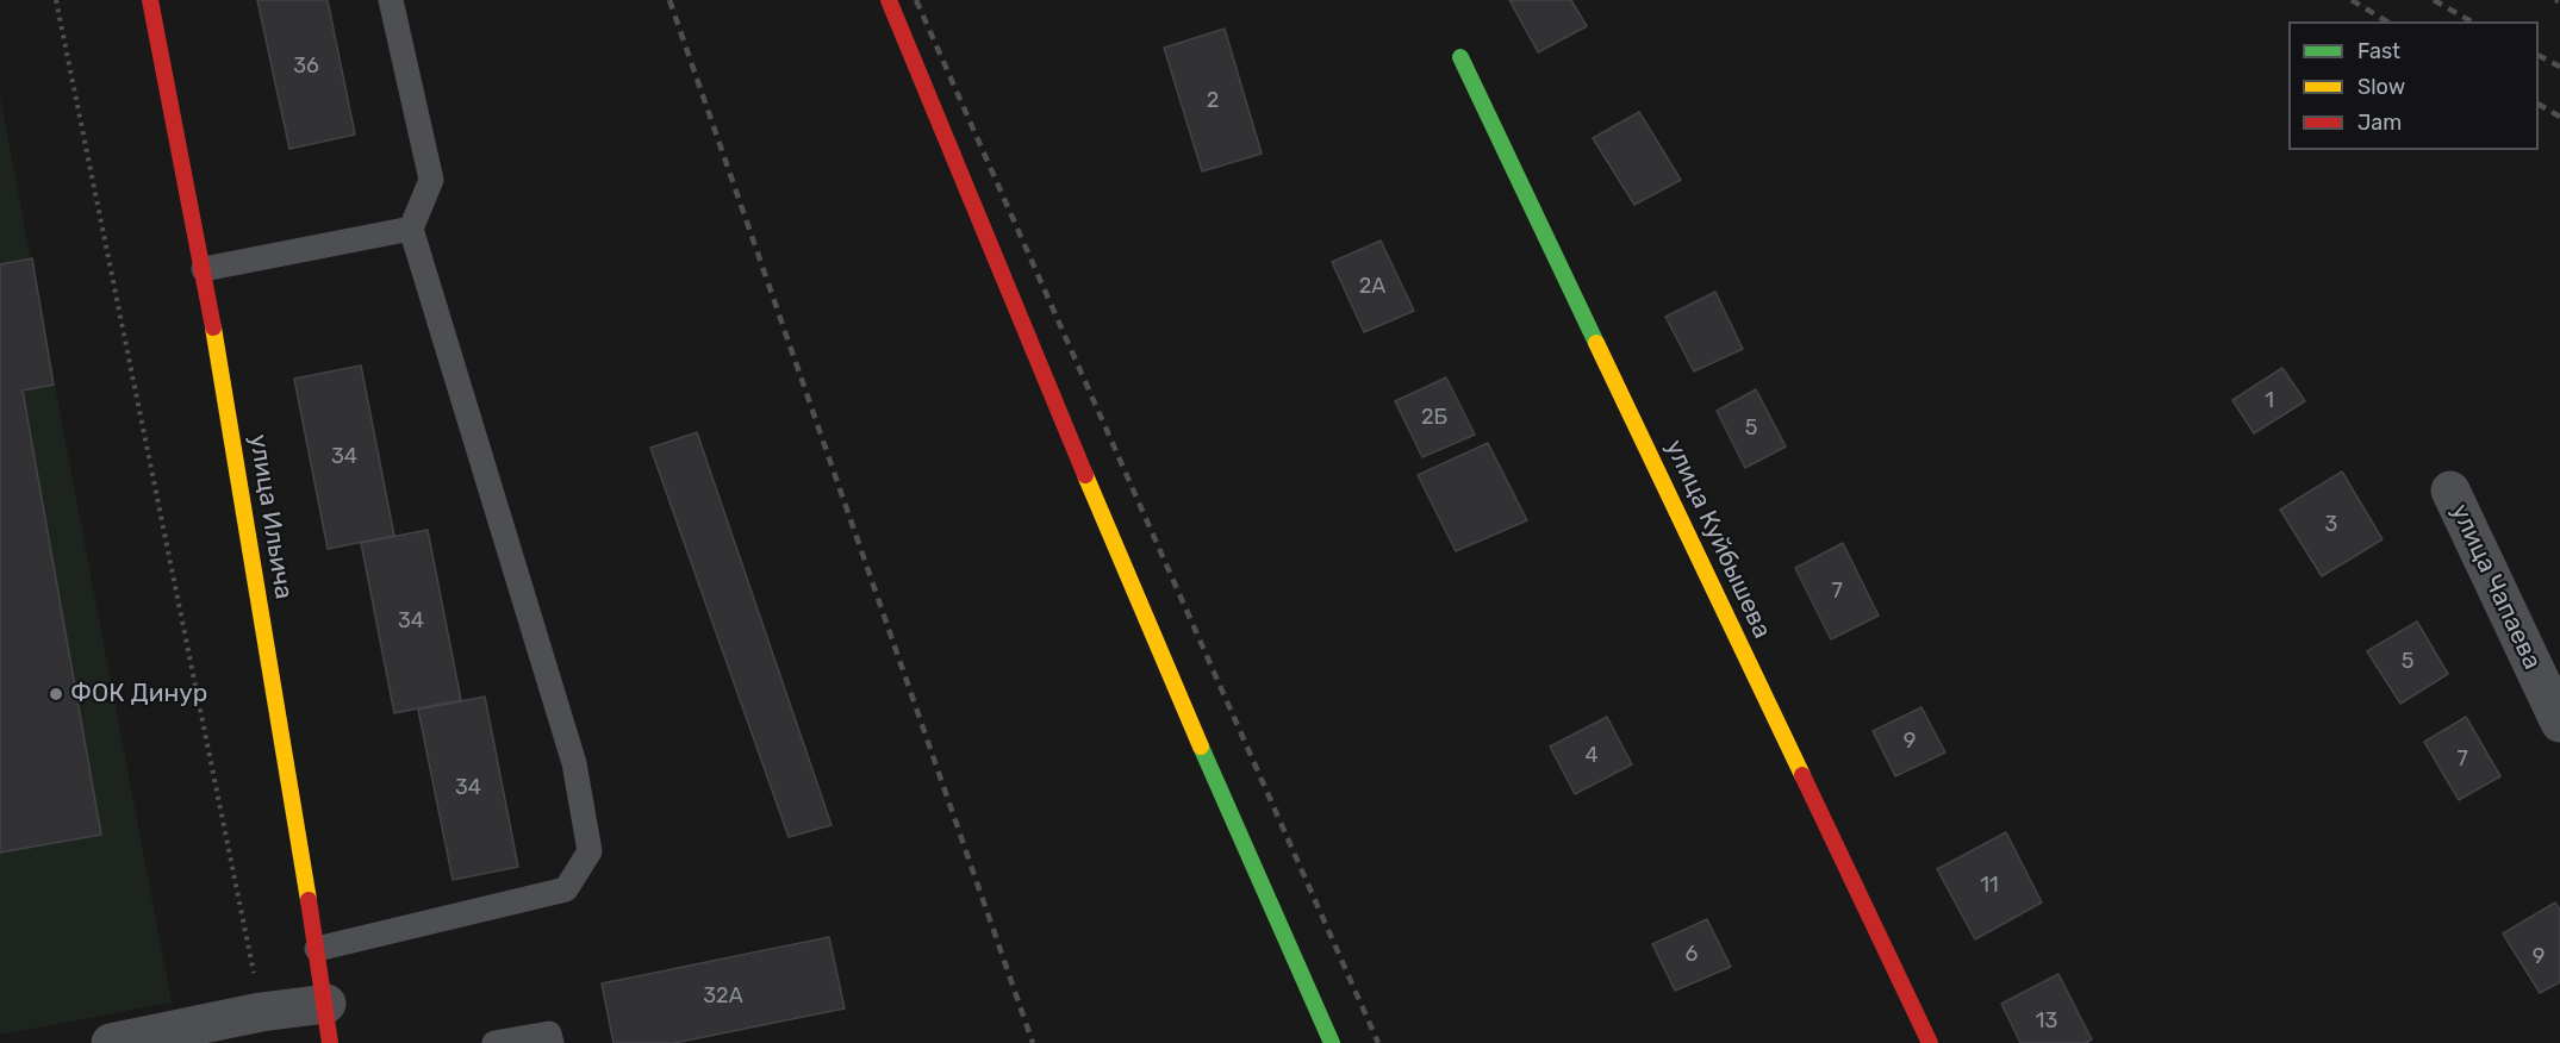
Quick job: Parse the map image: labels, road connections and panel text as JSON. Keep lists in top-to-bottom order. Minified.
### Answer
{"streets":{"street":["улица Ильича","улица Куйбышева","улица Чапаева"]},"places":["ФОК Динур"],"house_numbers":["36","2","2А","1","2Б","5","34","3","7","34","5","9","4","7","34","11","6","9","32А","13"],"legend":["Fast","Slow","Jam"]}
